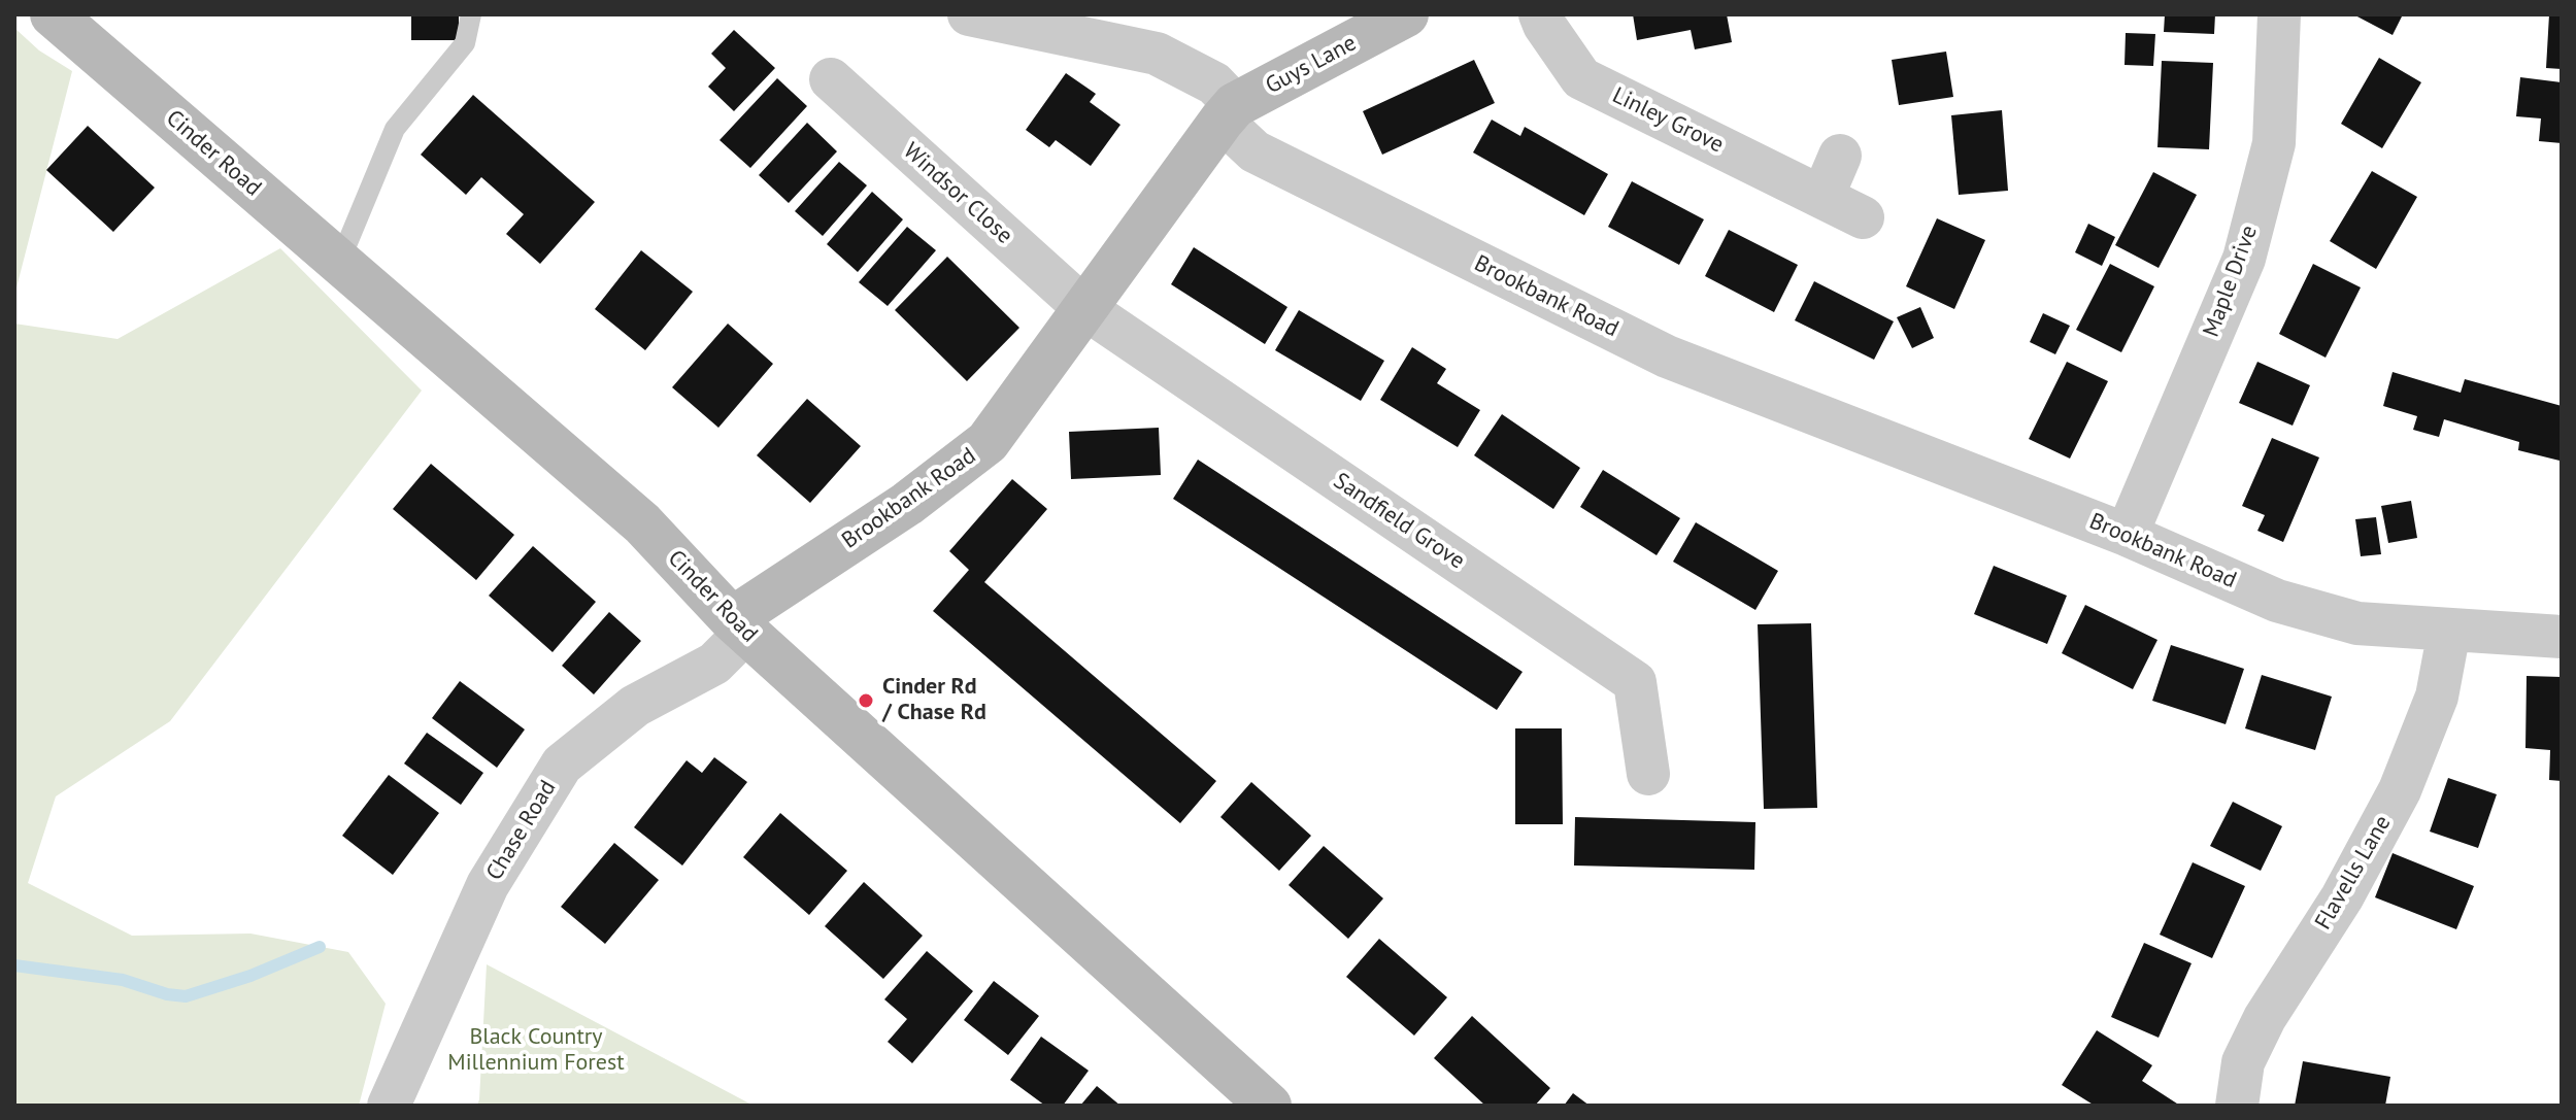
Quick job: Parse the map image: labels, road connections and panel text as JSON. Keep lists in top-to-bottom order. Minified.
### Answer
{"streets":{"main road":["Guys Lane","Cinder Road","Brookbank Road"],"street":["Linley Grove","Windsor Close","Maple Drive","Sandfield Grove","Chase Road","Flavells Lane"]},"crossings":[["Guys Lane","Brookbank Road"],["Cinder Road","Brookbank Road"],["Cinder Road","Chase Road"],["Windsor Close","Brookbank Road"],["Windsor Close","Sandfield Grove"],["Maple Drive","Brookbank Road"],["Brookbank Road","Sandfield Grove"],["Brookbank Road","Chase Road"],["Brookbank Road","Flavells Lane"]],"parks":["Black Country Millennium Forest"],"places":["Cinder Rd / Chase Rd"]}
